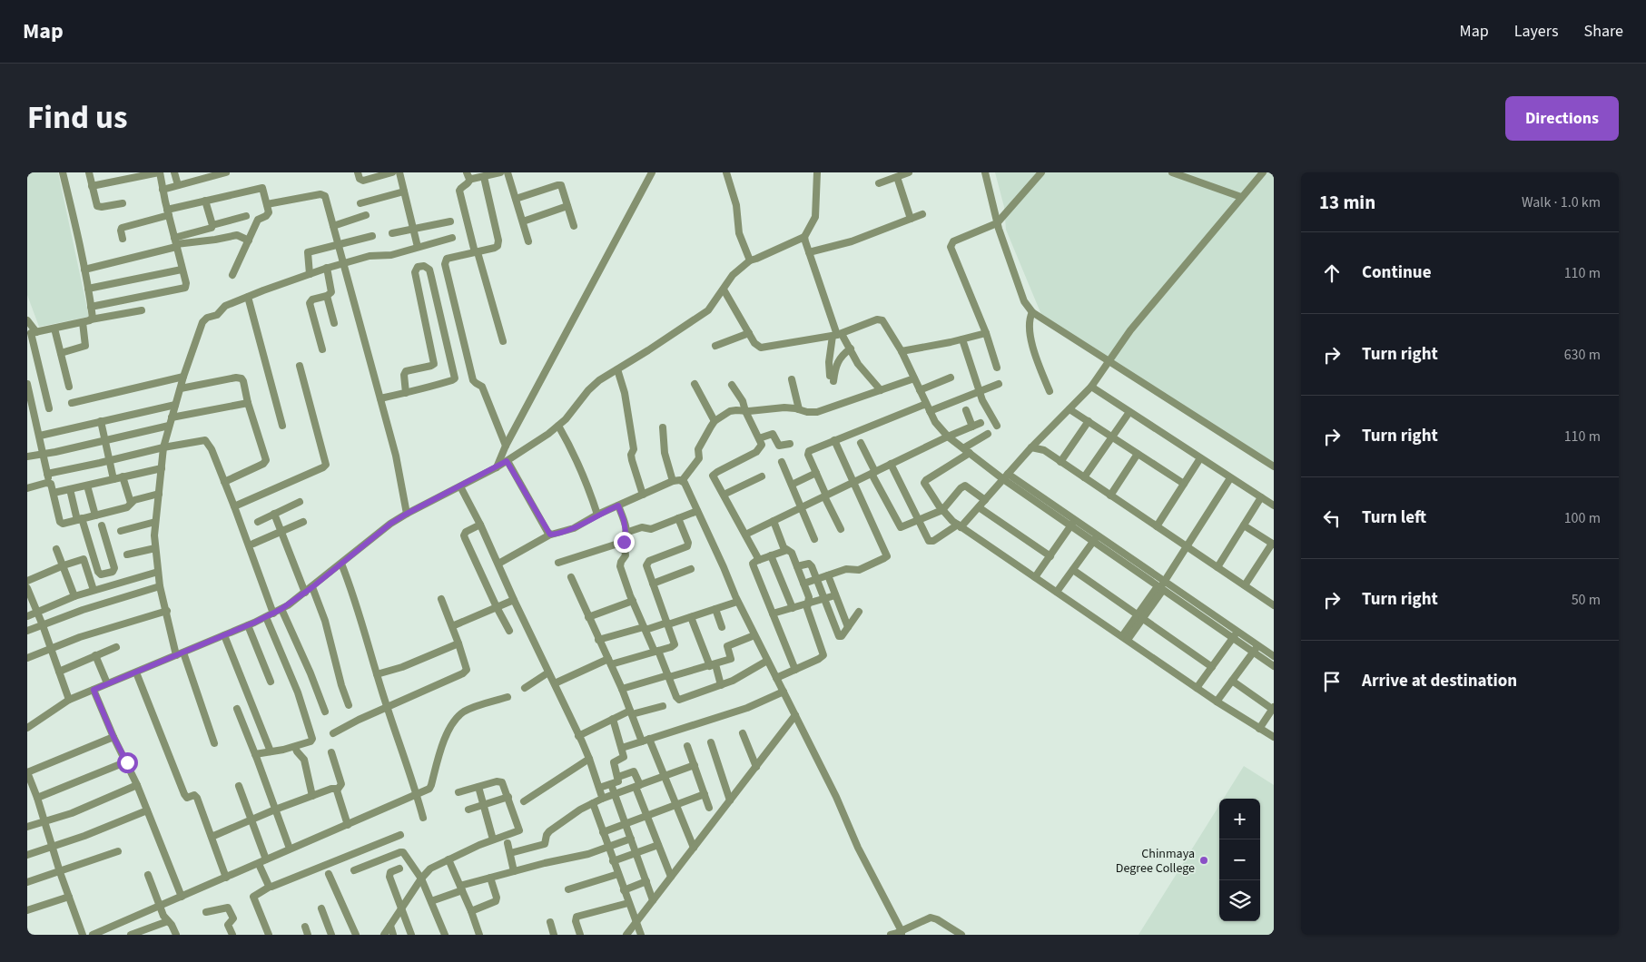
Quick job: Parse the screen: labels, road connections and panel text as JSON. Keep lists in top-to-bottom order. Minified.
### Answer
{"places":["Chinmaya Degree College"],"page":{"header":"Map","nav":["Map","Layers","Share"],"title":"Find us","buttons":"Directions","heading":["13 min","Walk · 1.0 km"],"list":[["Continue","110 m"],["Turn right","630 m"],["Turn right","110 m"],["Turn left","100 m"],["Turn right","50 m"],"Arrive at destination"],"map_buttons":["+","−"]}}
